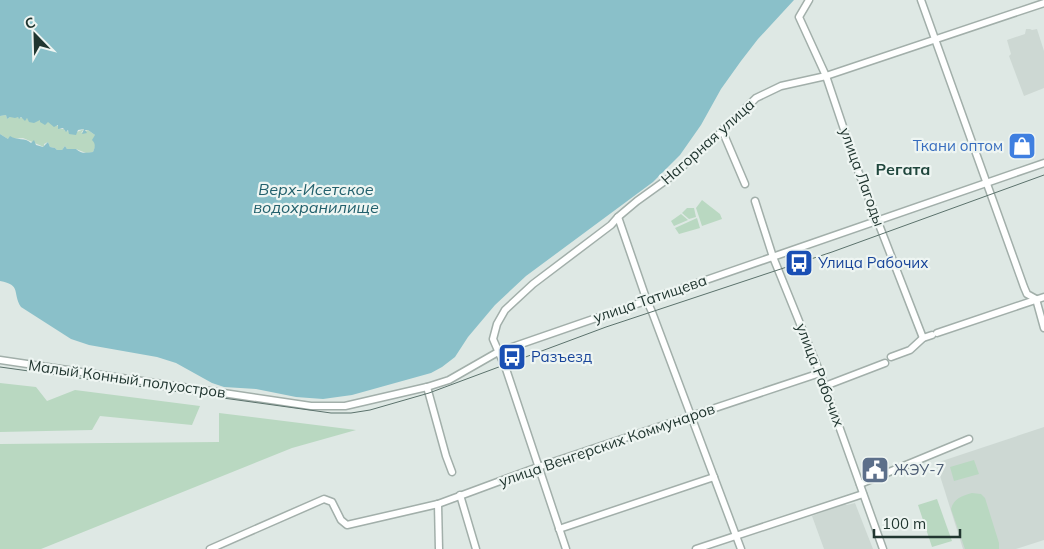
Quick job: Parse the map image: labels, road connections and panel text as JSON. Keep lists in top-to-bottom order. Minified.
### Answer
{"streets":{"street":["Нагорная улица","улица Лагоды","улица Татищева","улица Рабочих","Малый Конный полуостров","улица Венгерских Коммунаров"]},"crossings":[["Нагорная улица","улица Лагоды"],["Нагорная улица","улица Татищева"],["Нагорная улица","улица Венгерских Коммунаров"],["улица Лагоды","улица Татищева"],["улица Татищева","улица Рабочих"],["улица Татищева","Малый Конный полуостров"],["улица Рабочих","улица Венгерских Коммунаров"]],"districts":["Регата"],"water":["Верх-Исетское водохранилище"],"places":{"shop":["Ткани оптом"],"bus stop":["Улица Рабочих","Разъезд"],"public building":["ЖЭУ-7"]},"scale_bar":"100 m","north":"top left"}
